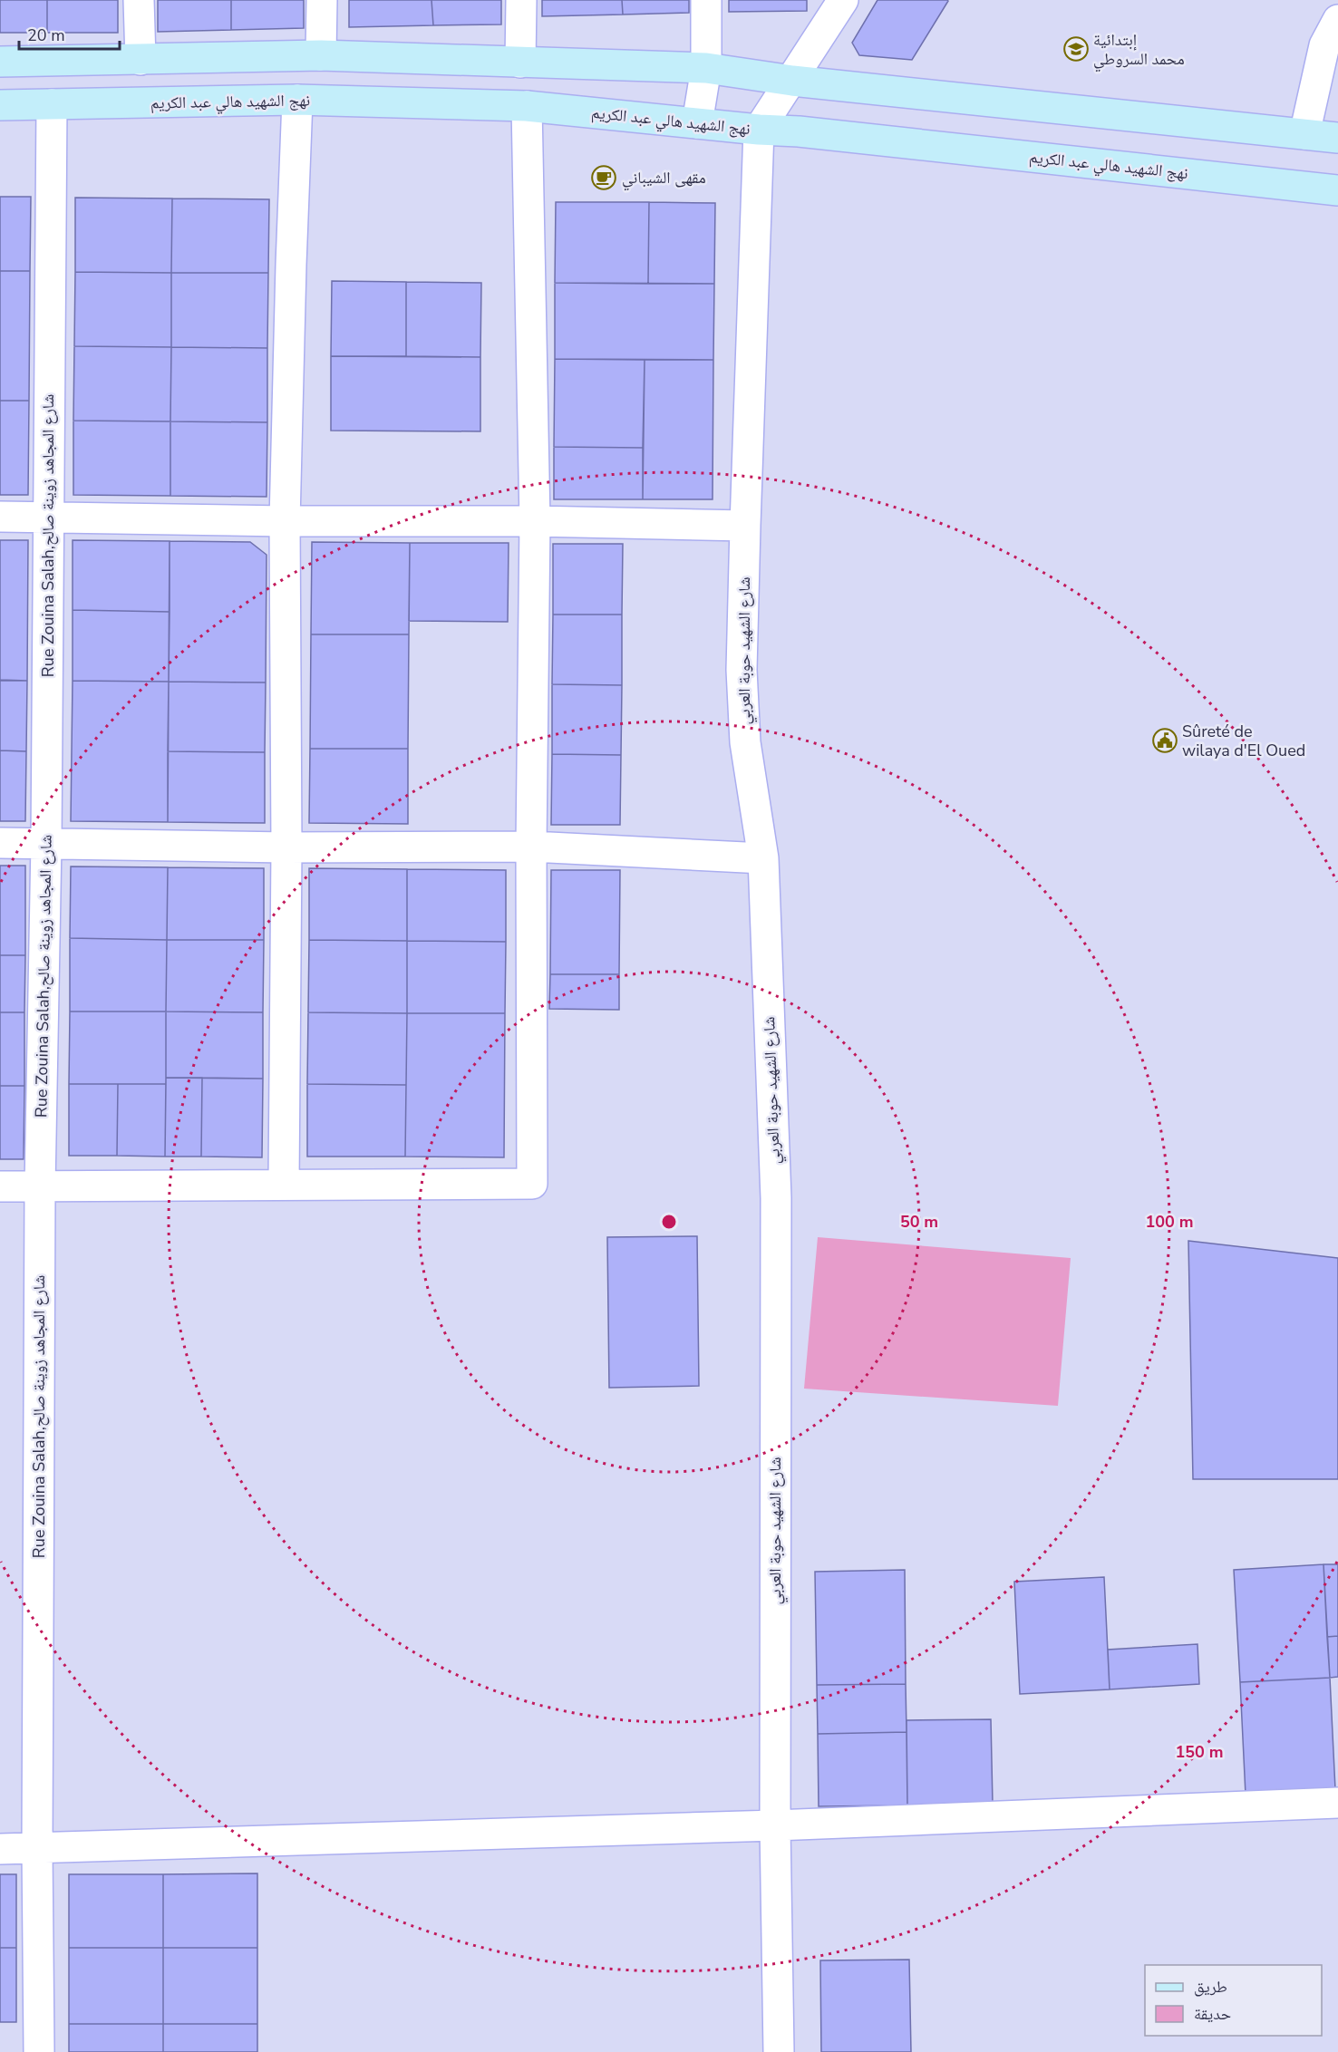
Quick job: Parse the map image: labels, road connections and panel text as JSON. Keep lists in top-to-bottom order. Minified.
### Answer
{"streets":{"main road":["نهج الشهيد هالي عبد الكريم"],"street":["Rue Zouina Salah,شارع المجاهد زوينة صالح","شارع الشهيد حوبة العربي"]},"crossings":[["نهج الشهيد هالي عبد الكريم","Rue Zouina Salah,شارع المجاهد زوينة صالح"],["نهج الشهيد هالي عبد الكريم","شارع الشهيد حوبة العربي"]],"places":{"school or university":["إبتدائية محمد السروطي"],"cafe":["مقهى الشيباني"],"public building":["Sûreté de wilaya d'El Oued"]},"legend":["طريق","حديقة"],"scale_bar":"20 m","rings":["50 m","100 m","150 m"]}
